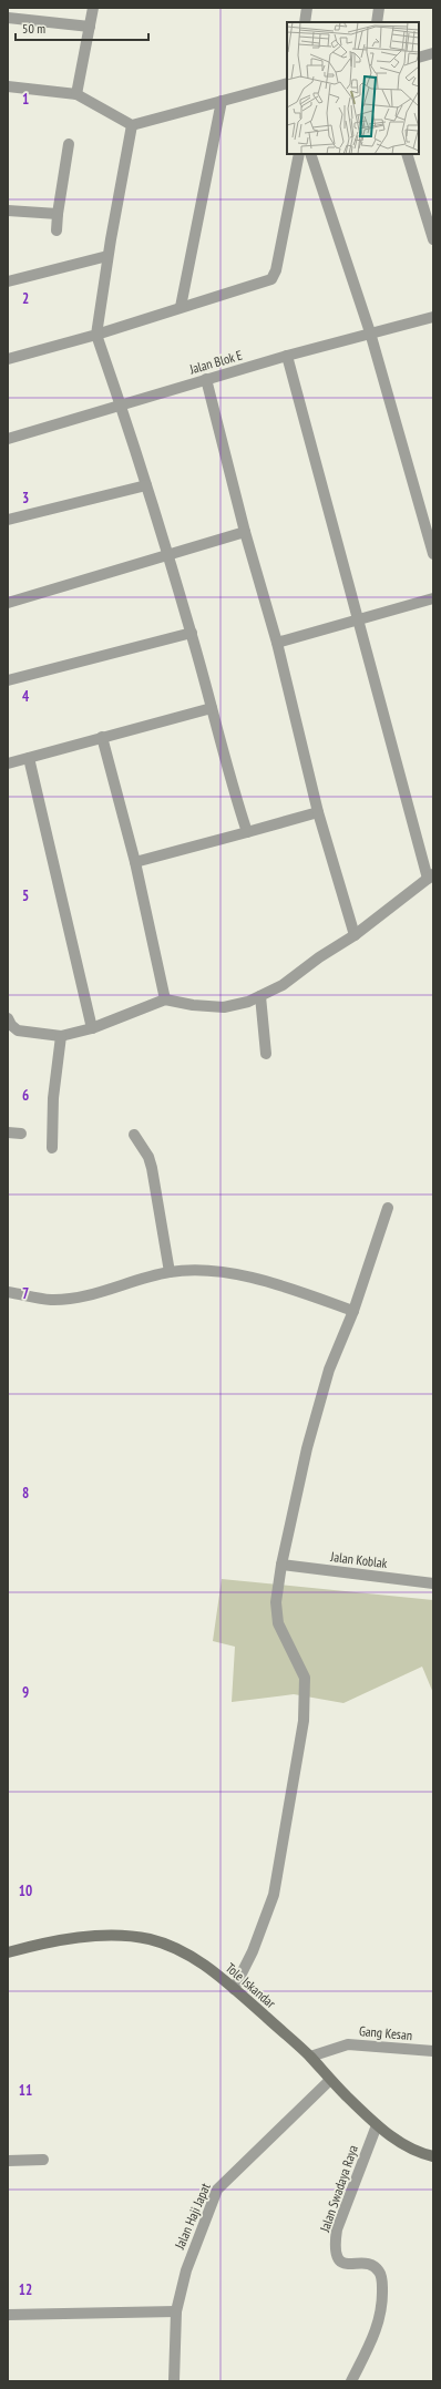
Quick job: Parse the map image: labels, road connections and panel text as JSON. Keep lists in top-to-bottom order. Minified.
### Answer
{"streets":{"main road":["Tole Iskandar"],"street":["Jalan Blok E","Jalan Koblak","Gang Kesan","Jalan Swadaya Raya","Jalan Haji Japat"]},"crossings":[["Tole Iskandar","Gang Kesan"],["Tole Iskandar","Jalan Swadaya Raya"],["Tole Iskandar","Jalan Haji Japat"]],"scale_bar":"50 m","grid":{"rows":["1","2","3","4","5","6","7","8","9","10","11","12"]}}
